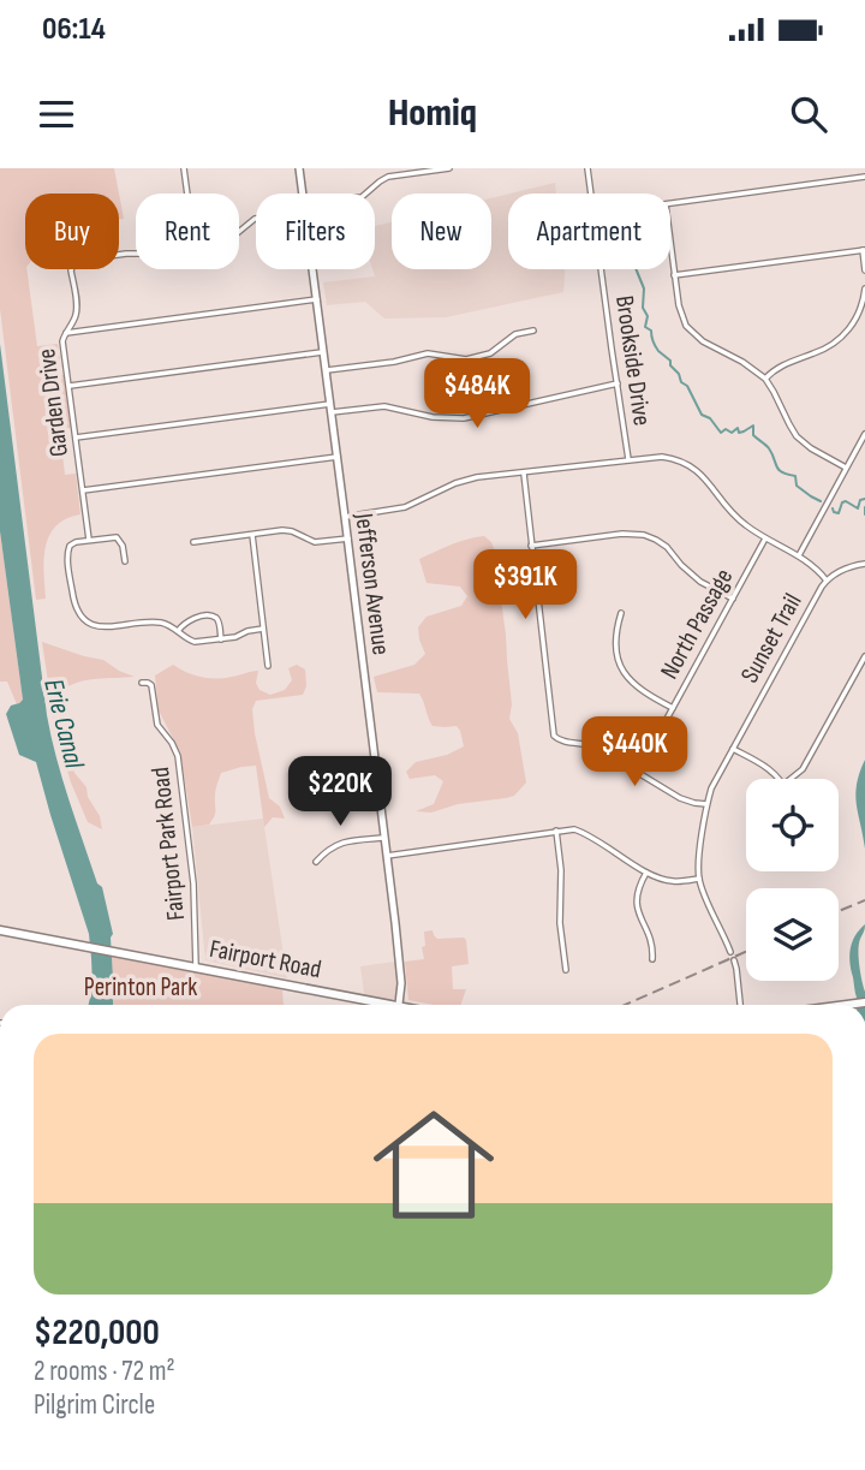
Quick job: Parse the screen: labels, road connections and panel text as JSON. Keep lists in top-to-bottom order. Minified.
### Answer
{"streets":{"main road":["Fairport Road"],"street":["Brookside Drive","Garden Drive","Jefferson Avenue","North Passage","Sunset Trail","Fairport Park Road"]},"crossings":[["Fairport Park Road","Fairport Road"]],"water":["Erie Canal"],"parks":["Perinton Park"],"page":{"status":"06:14","header":"Homiq","chip":["Buy","Rent","Filters","New","Apartment"],"price":["$484K","$391K","$440K","$220K"],"list":[{"name":"$220,000","note":"2 rooms · 72 m² · Pilgrim Circle"}]}}
